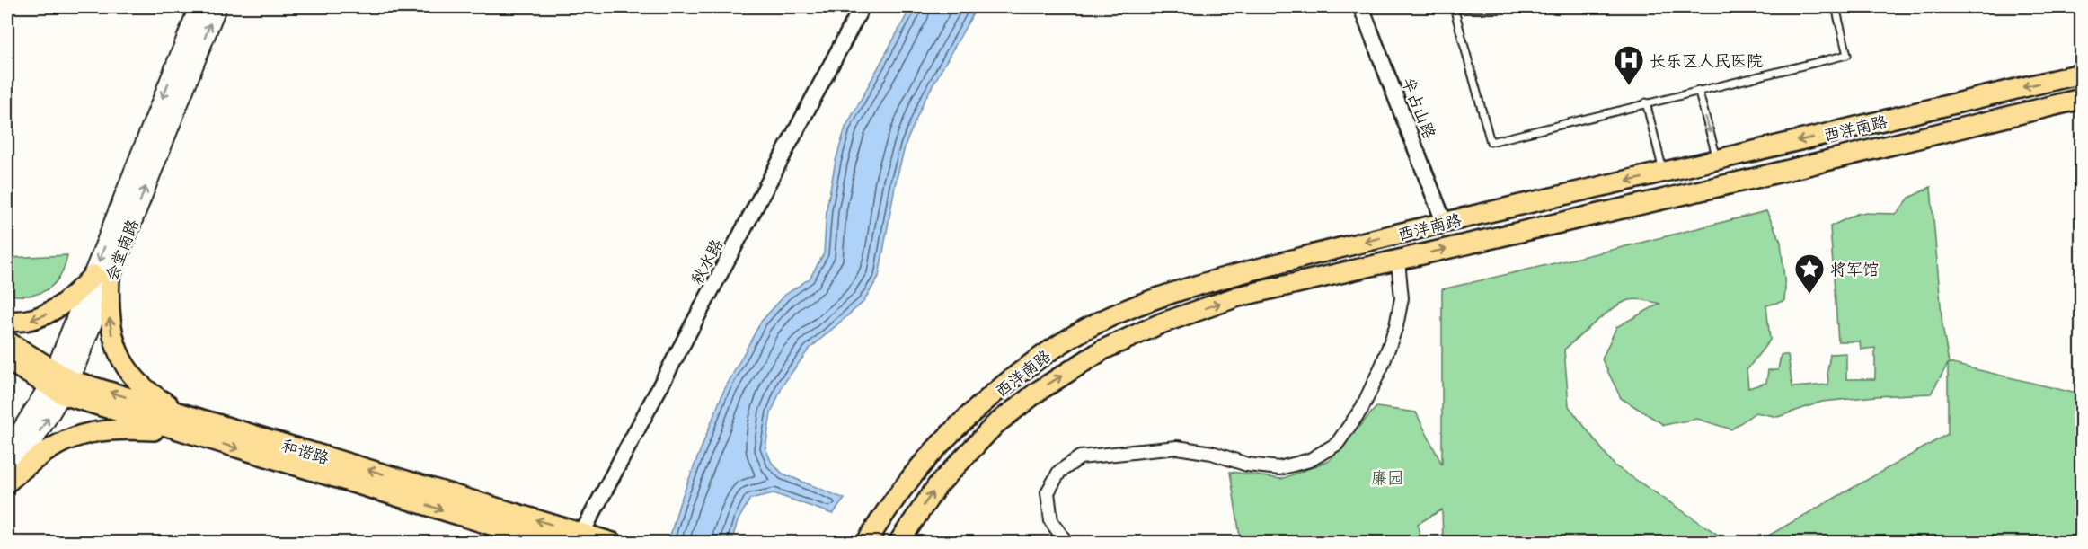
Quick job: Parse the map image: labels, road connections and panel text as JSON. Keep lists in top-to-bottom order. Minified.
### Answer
{"streets":{"main road":["西洋南路","会堂南路","和谐路"],"street":["半占山路","秋水路"]},"crossings":[["半占山路","西洋南路"],["会堂南路","和谐路"],["秋水路","和谐路"]],"parks":["廉园"],"places":{"hospital":["长乐区人民医院"],"place":["将军馆"]}}
